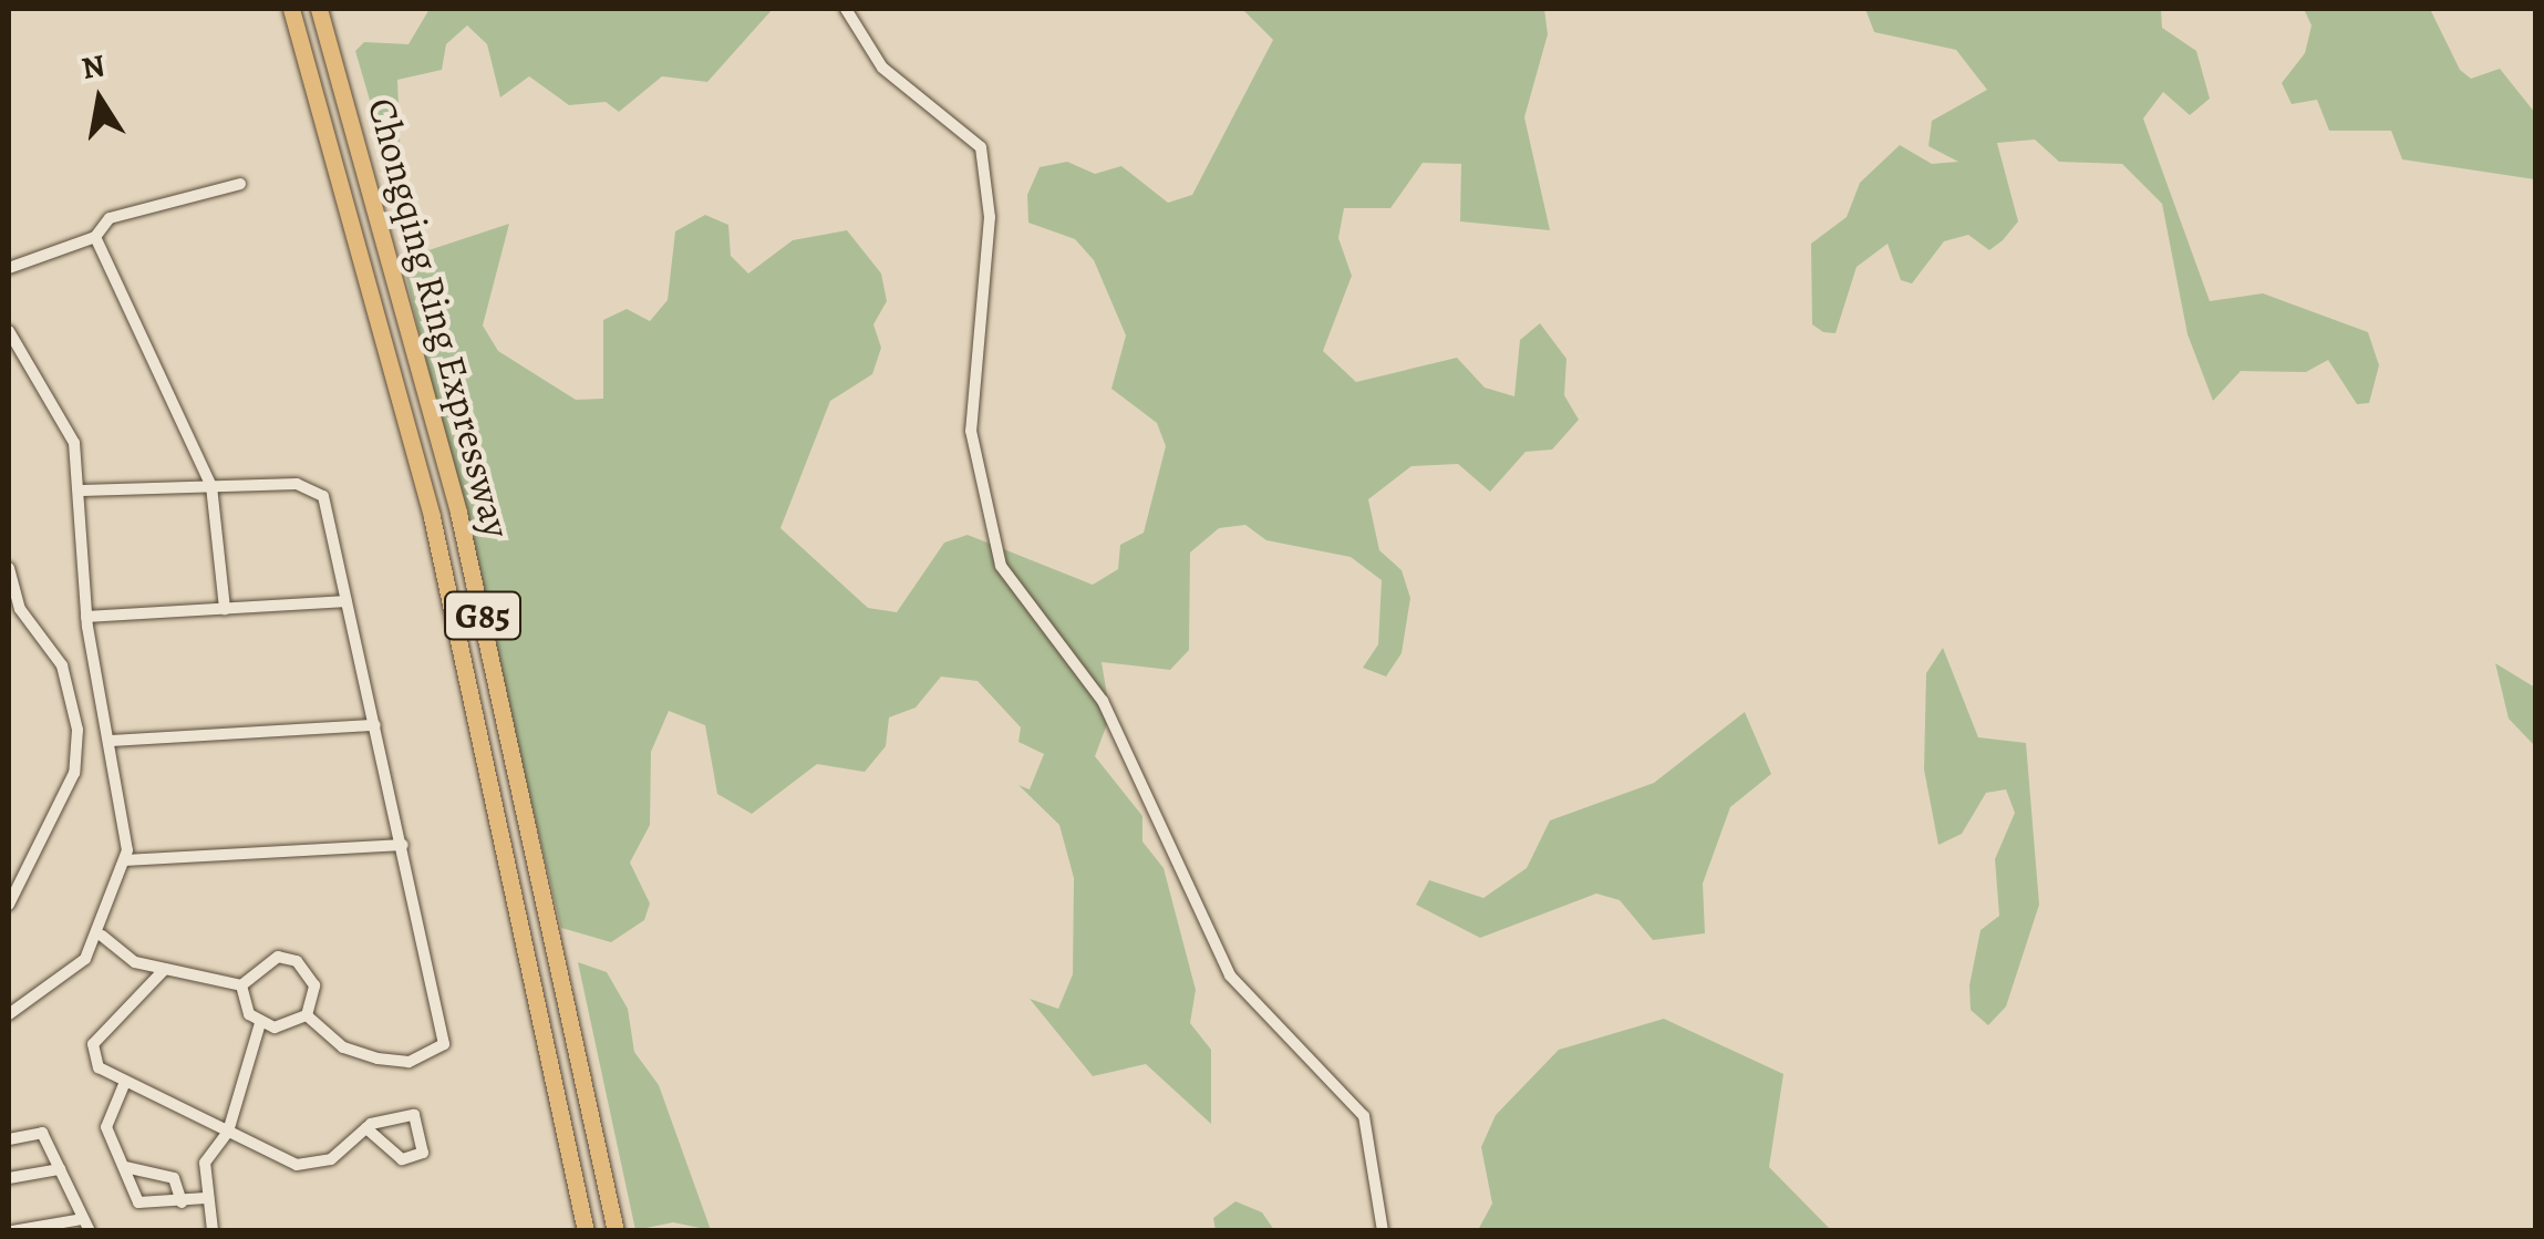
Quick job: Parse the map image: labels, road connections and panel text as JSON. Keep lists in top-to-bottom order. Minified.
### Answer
{"streets":{"highway":["Chongqing Ring Expressway","G85"]},"north":"top"}
